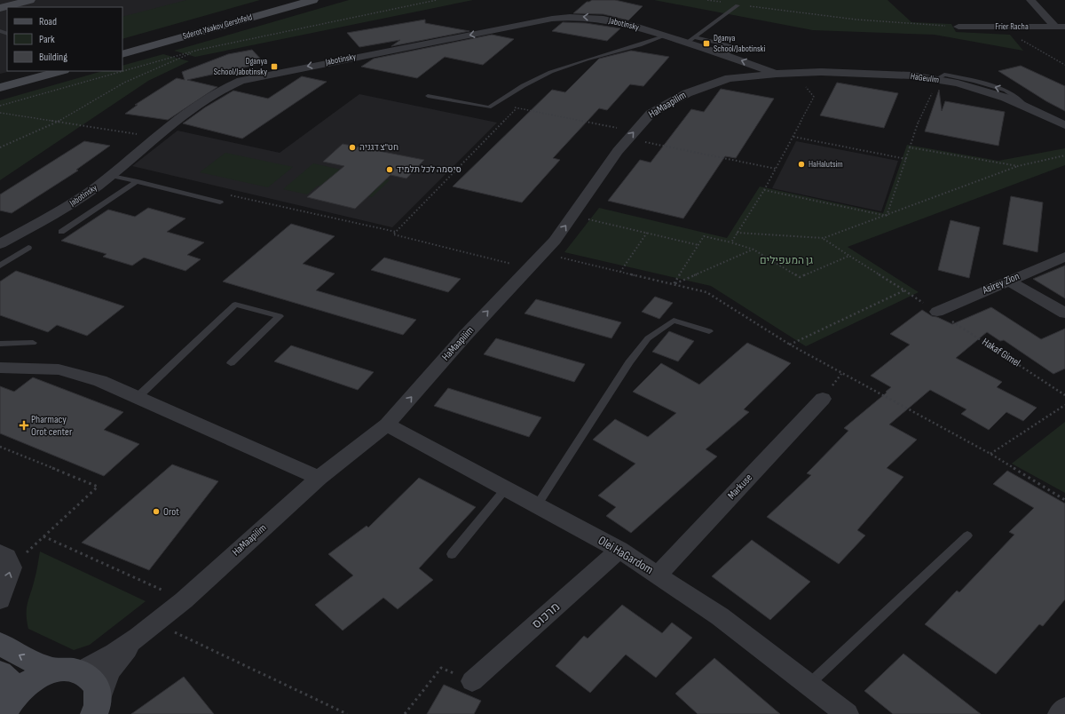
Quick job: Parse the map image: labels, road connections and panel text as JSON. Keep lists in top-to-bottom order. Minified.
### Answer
{"streets":{"main road":["Sderot Yaakov Gershfeld"],"street":["Jabotinsky","Frier Racha","HaGeulim","HaMaapilim","Asirey Zion","Markuse","Olei HaGardom","מרכוס"],"path":["Hakaf Gimel"]},"crossings":[["Jabotinsky","HaGeulim"],["Jabotinsky","HaMaapilim"],["HaGeulim","HaMaapilim"],["HaMaapilim","Olei HaGardom"],["Asirey Zion","Hakaf Gimel"],["Markuse","Olei HaGardom"],["Olei HaGardom","מרכוס"]],"one_way":["Jabotinsky"],"parks":["גן המעפילים"],"places":{"transit":["Dganya School/Jabotinski","Dganya School/Jabotinsky"],"other":["חט''צ דגניה","HaHalutsim","סיסמה לכל תלמיד","Orot"],"health":["Pharmacy Orot center"]},"legend":["Road","Park","Building"]}
